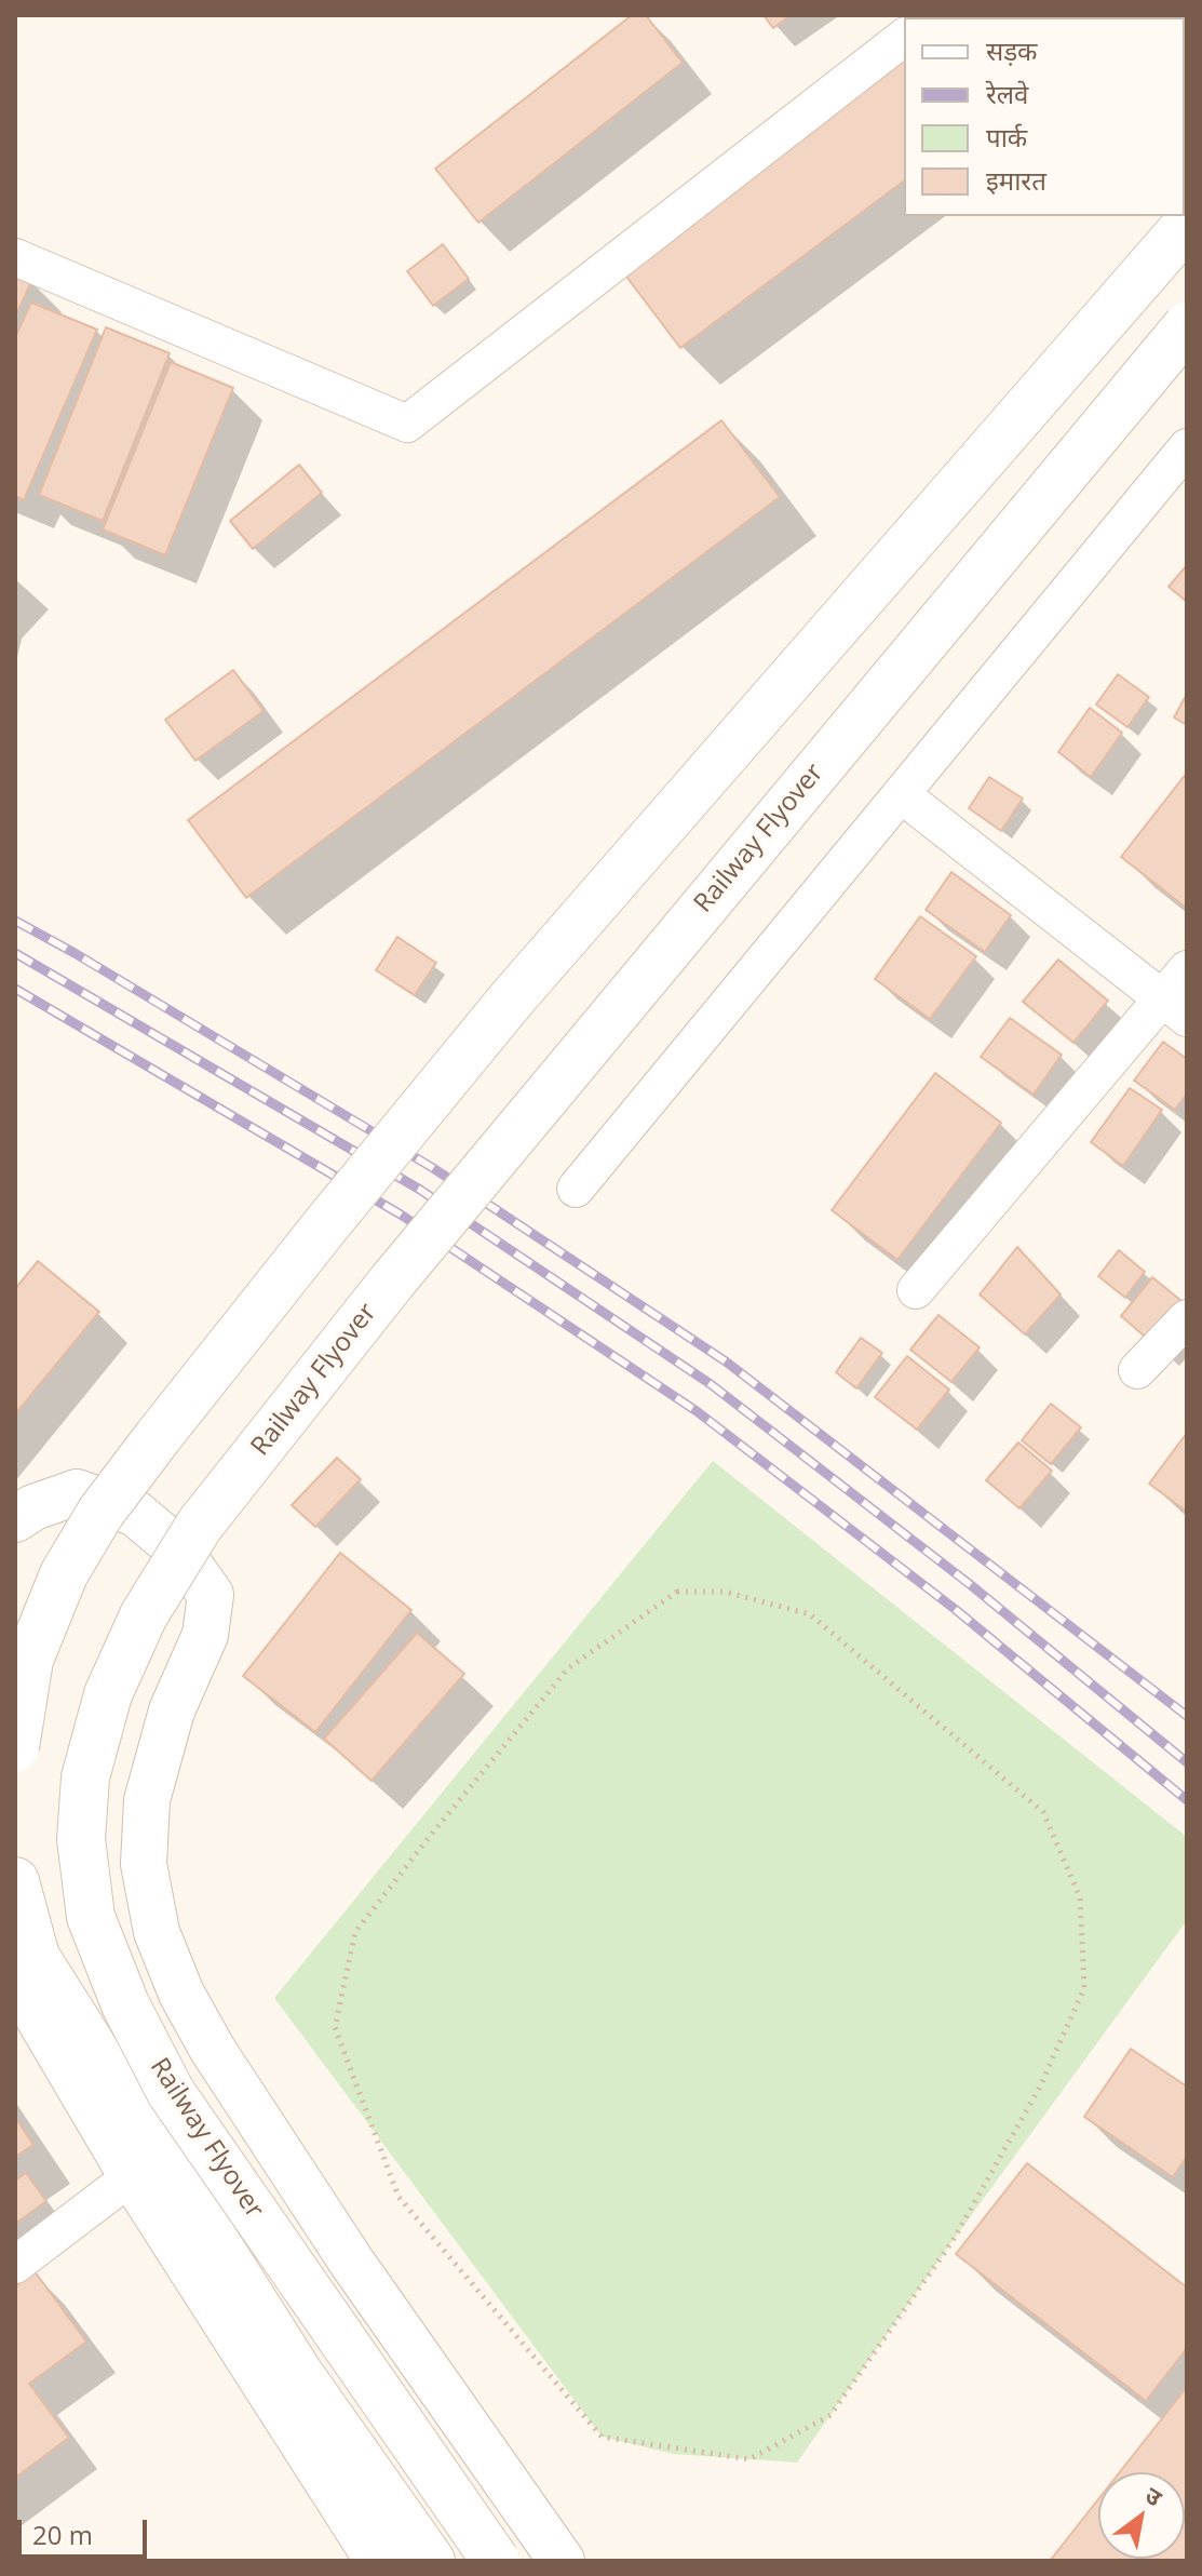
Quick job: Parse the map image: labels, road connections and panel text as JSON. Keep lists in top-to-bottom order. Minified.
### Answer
{"streets":{"main road":["Railway Flyover"]},"legend":["सड़क","रेलवे","पार्क","इमारत"],"scale_bar":"20 m","north":"top right"}
